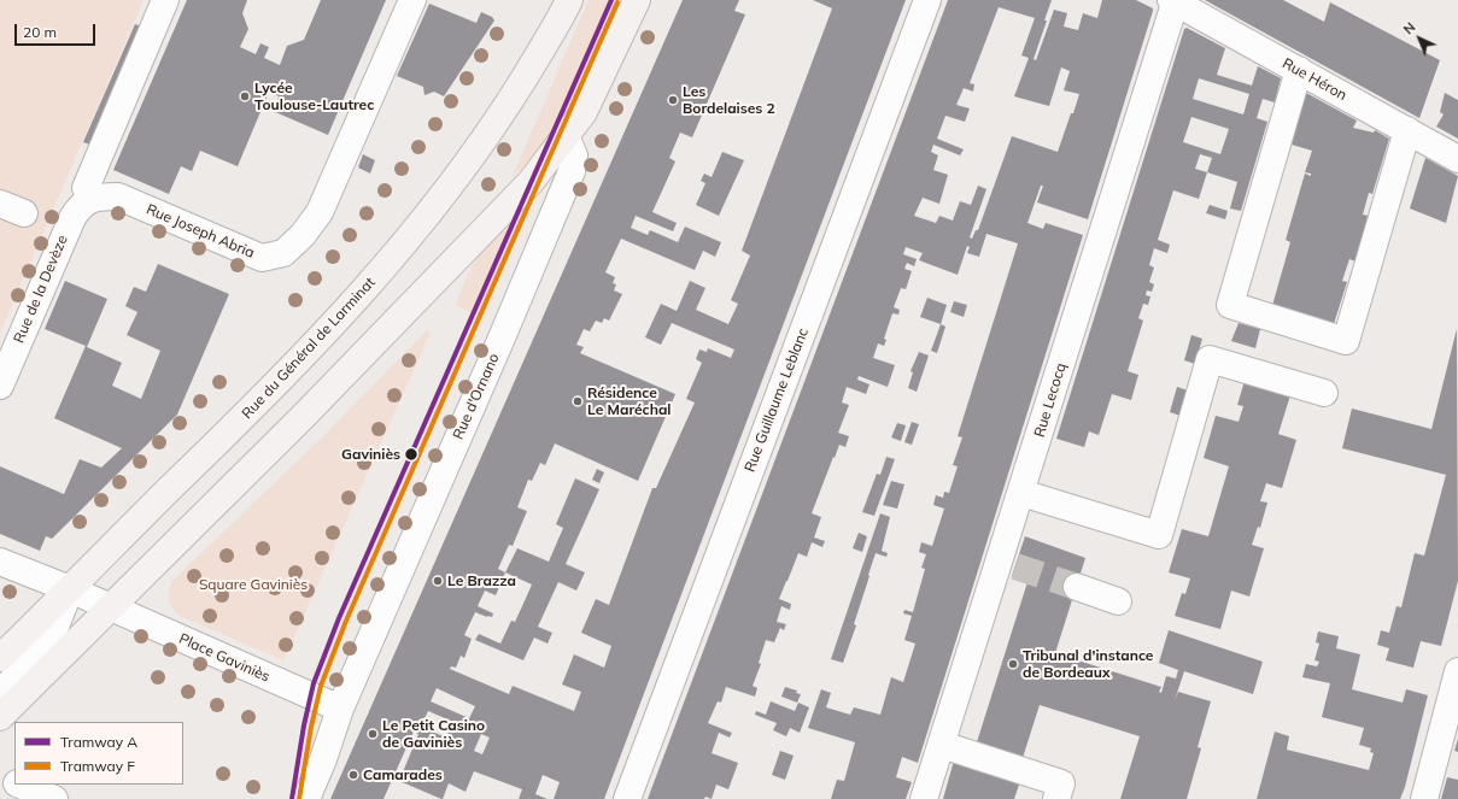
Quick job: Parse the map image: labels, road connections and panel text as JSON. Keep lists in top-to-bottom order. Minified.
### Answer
{"streets":{"main road":["Rue du Général de Larminat"],"street":["Rue Héron","Rue Joseph Abria","Rue de la Devèze","Rue d'Ornano","Rue Guillaume Leblanc","Rue Lecocq","Place Gaviniès"]},"crossings":[["Rue Héron","Rue Lecocq"],["Rue Joseph Abria","Rue de la Devèze"],["Rue du Général de Larminat","Place Gaviniès"],["Rue d'Ornano","Place Gaviniès"]],"parks":["Square Gaviniès"],"places":["Lycée Toulouse-Lautrec","Les Bordelaises 2","Résidence Le Maréchal","Gaviniès","Le Brazza","Tribunal d'instance de Bordeaux","Le Petit Casino de Gaviniès","Camarades"],"lines":["tram line A","tram line F"],"legend":["Tramway A","Tramway F"],"scale_bar":"20 m","north":"top left"}
